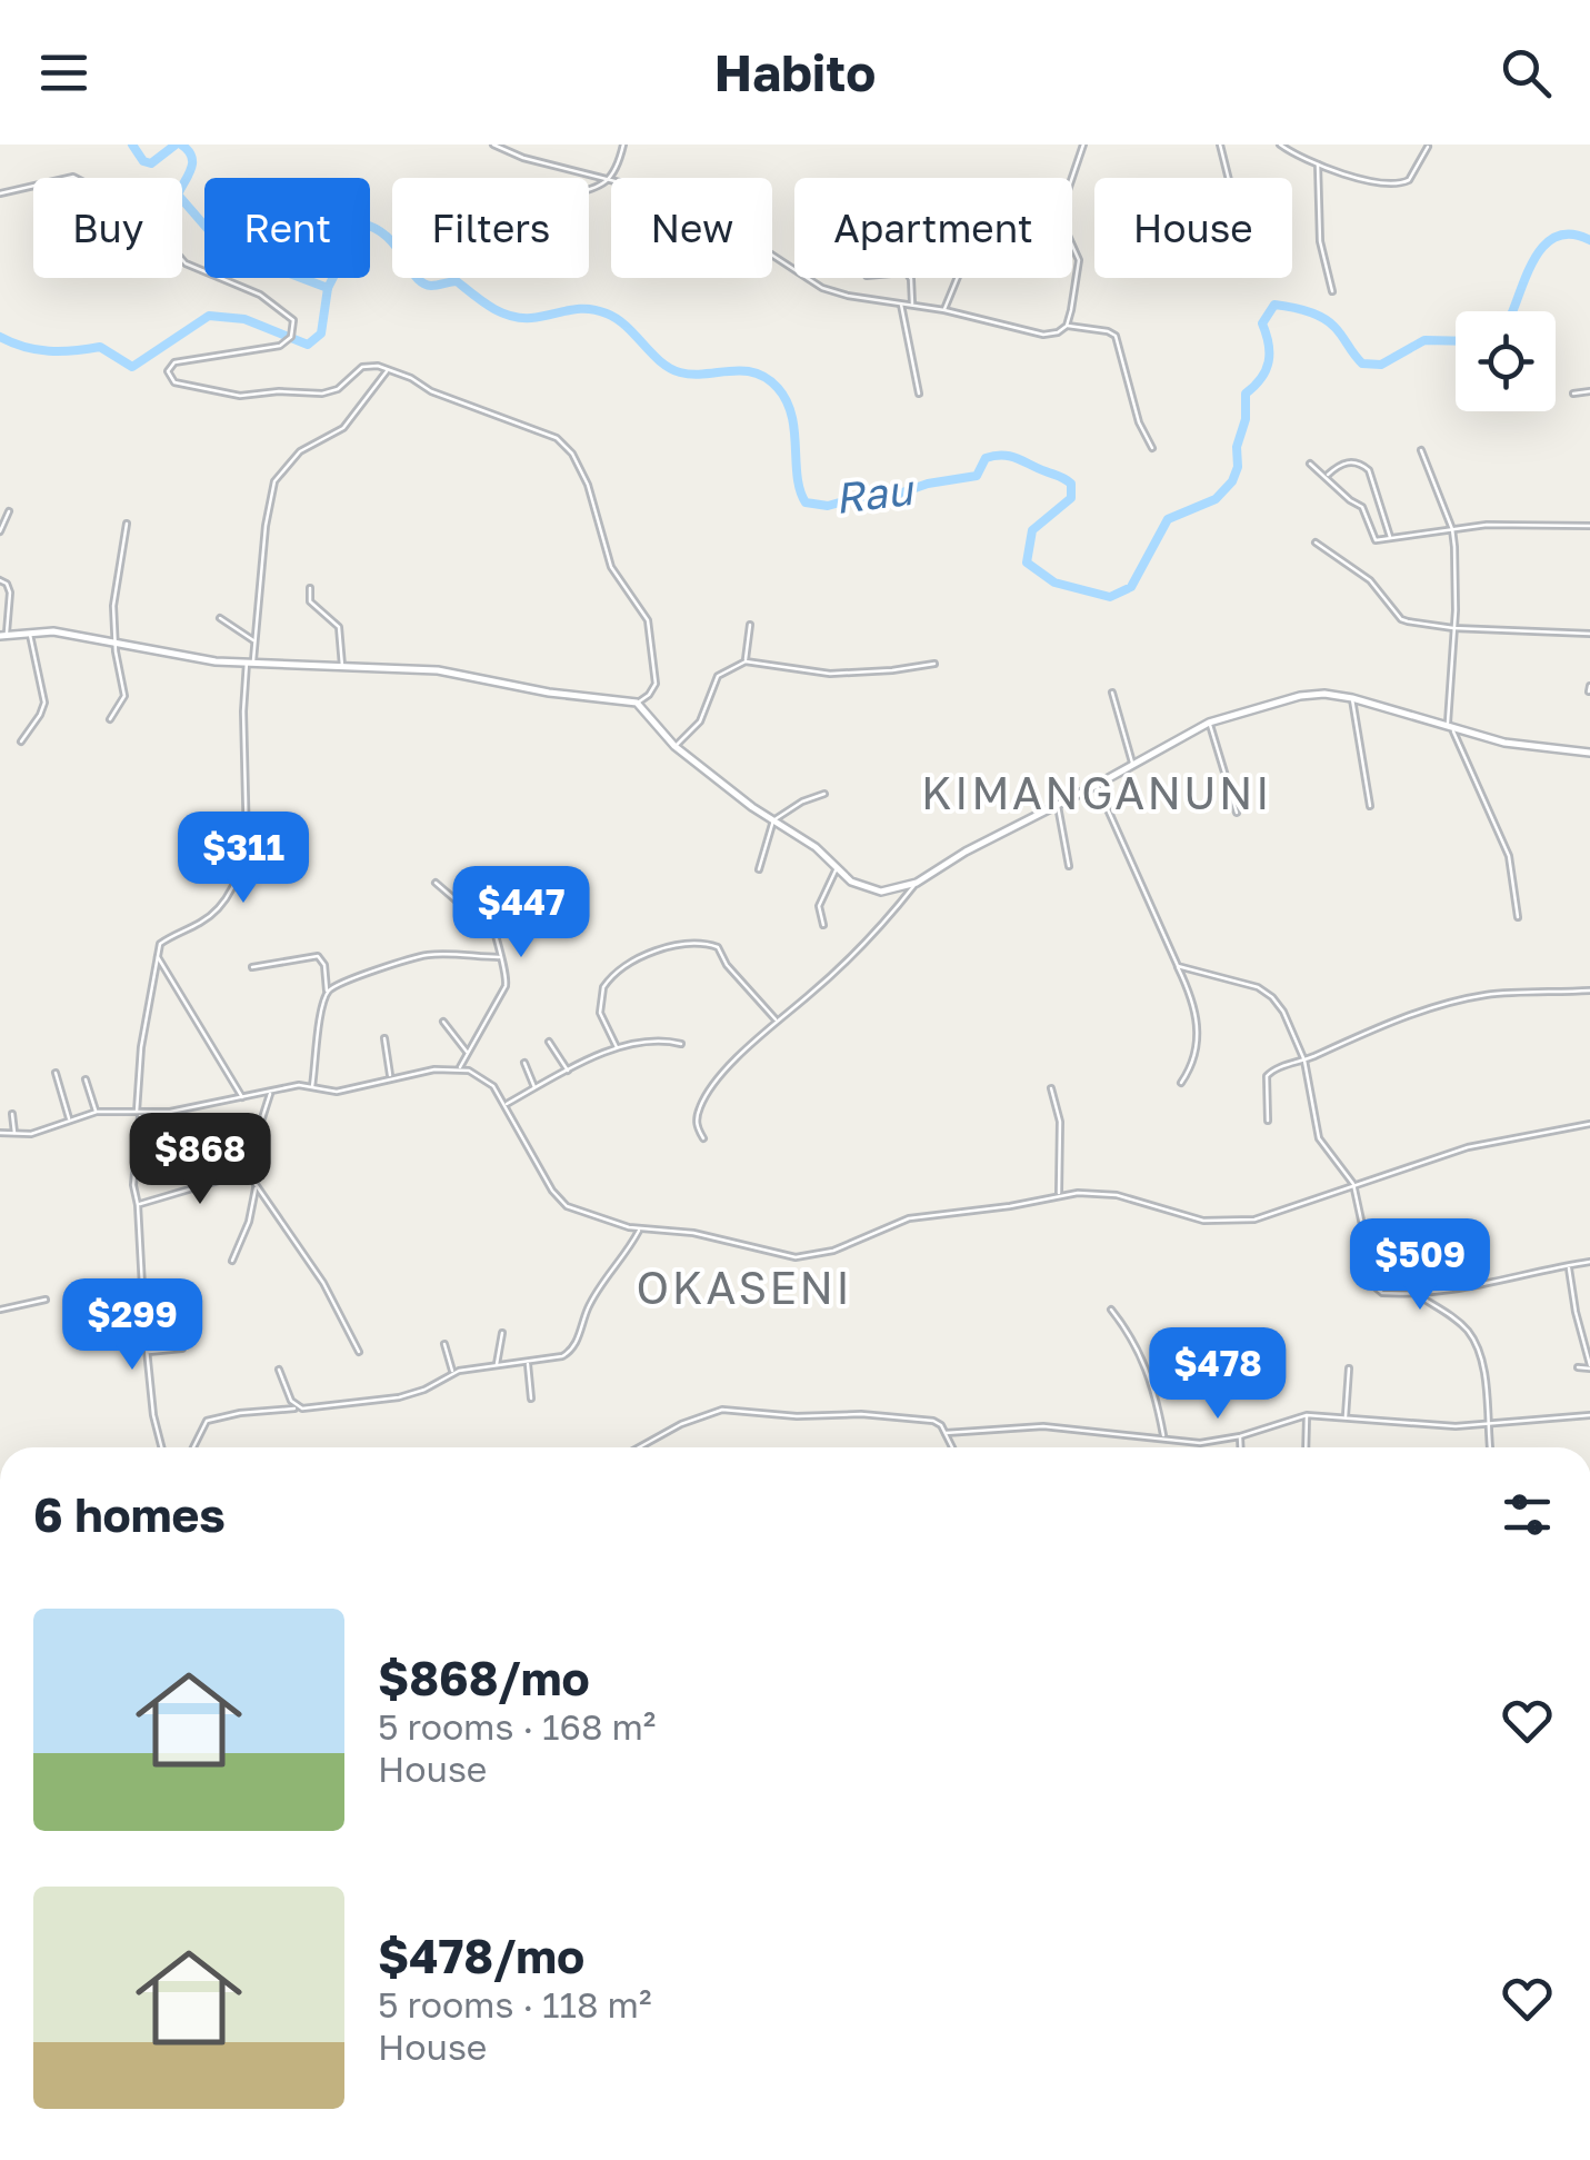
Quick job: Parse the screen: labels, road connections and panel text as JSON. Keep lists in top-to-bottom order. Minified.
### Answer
{"districts":["KIMANGANUNI","OKASENI"],"water":["Rau"],"page":{"header":"Habito","chip":["Buy","Rent","Filters","New","Apartment","House"],"price":["$311","$447","$868","$509","$299","$478"],"heading":"6 homes","list":[{"name":"$868/mo","note":"5 rooms · 168 m² · House"},{"name":"$478/mo","note":"5 rooms · 118 m² · House"}]}}
